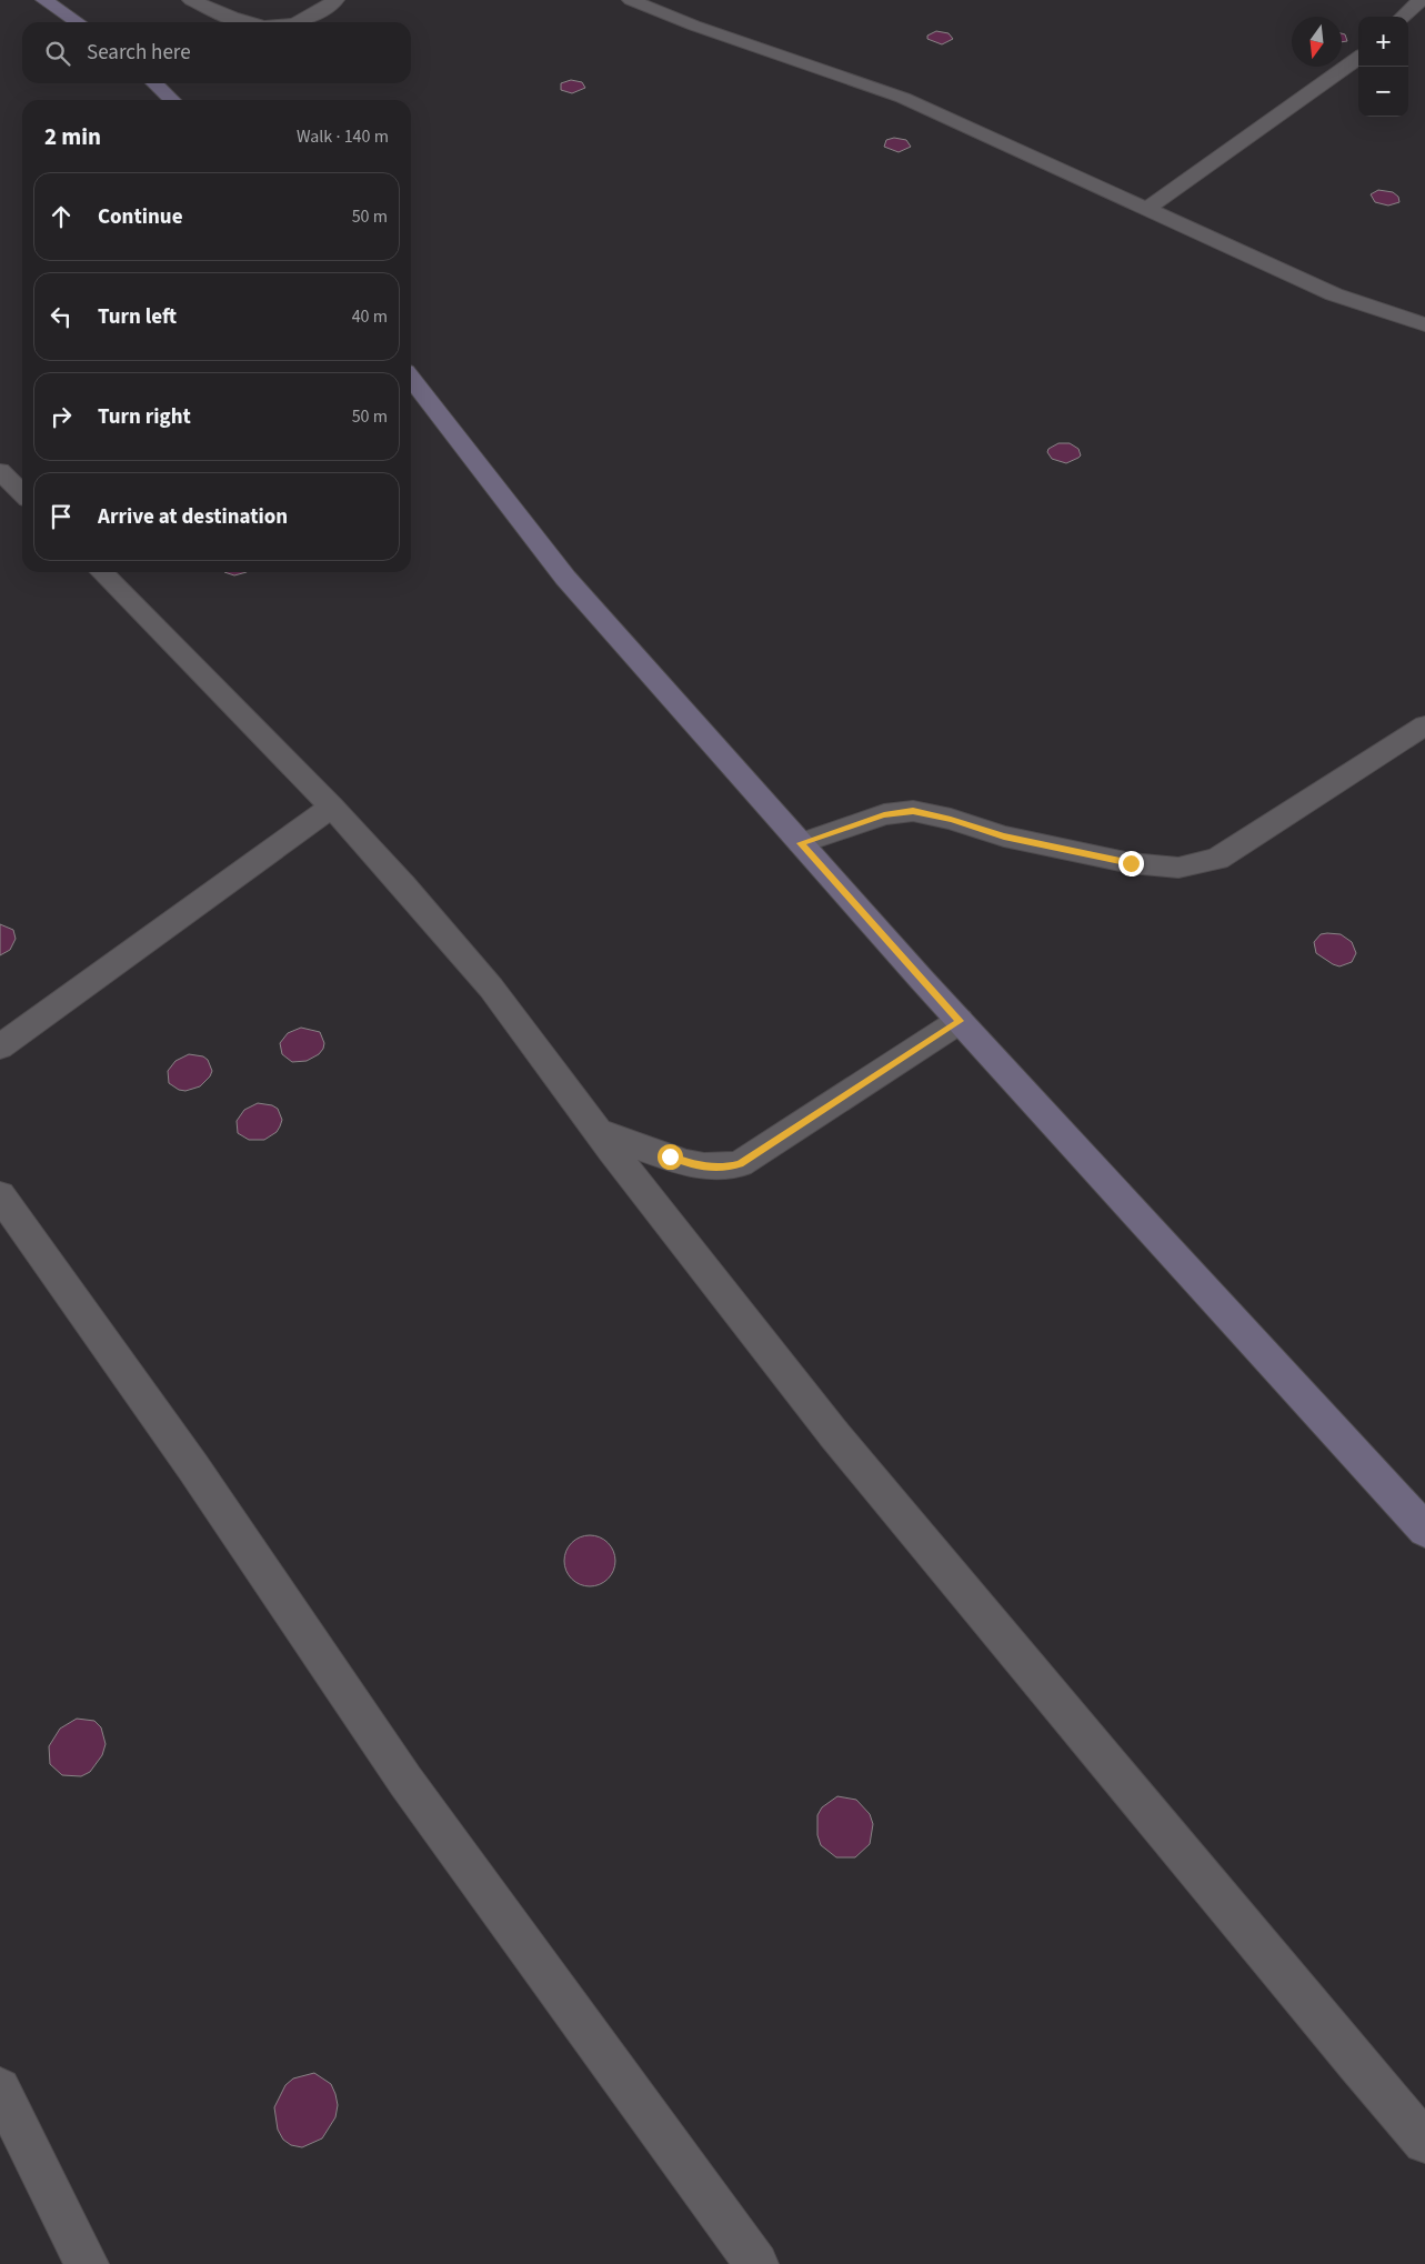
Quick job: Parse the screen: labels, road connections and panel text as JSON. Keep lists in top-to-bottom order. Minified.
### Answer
{"north":"bottom","page":{"map_buttons":["+","−"],"search":"Search here","heading":["2 min","Walk · 140 m"],"list":[["Continue","50 m"],["Turn left","40 m"],["Turn right","50 m"],"Arrive at destination"]}}
